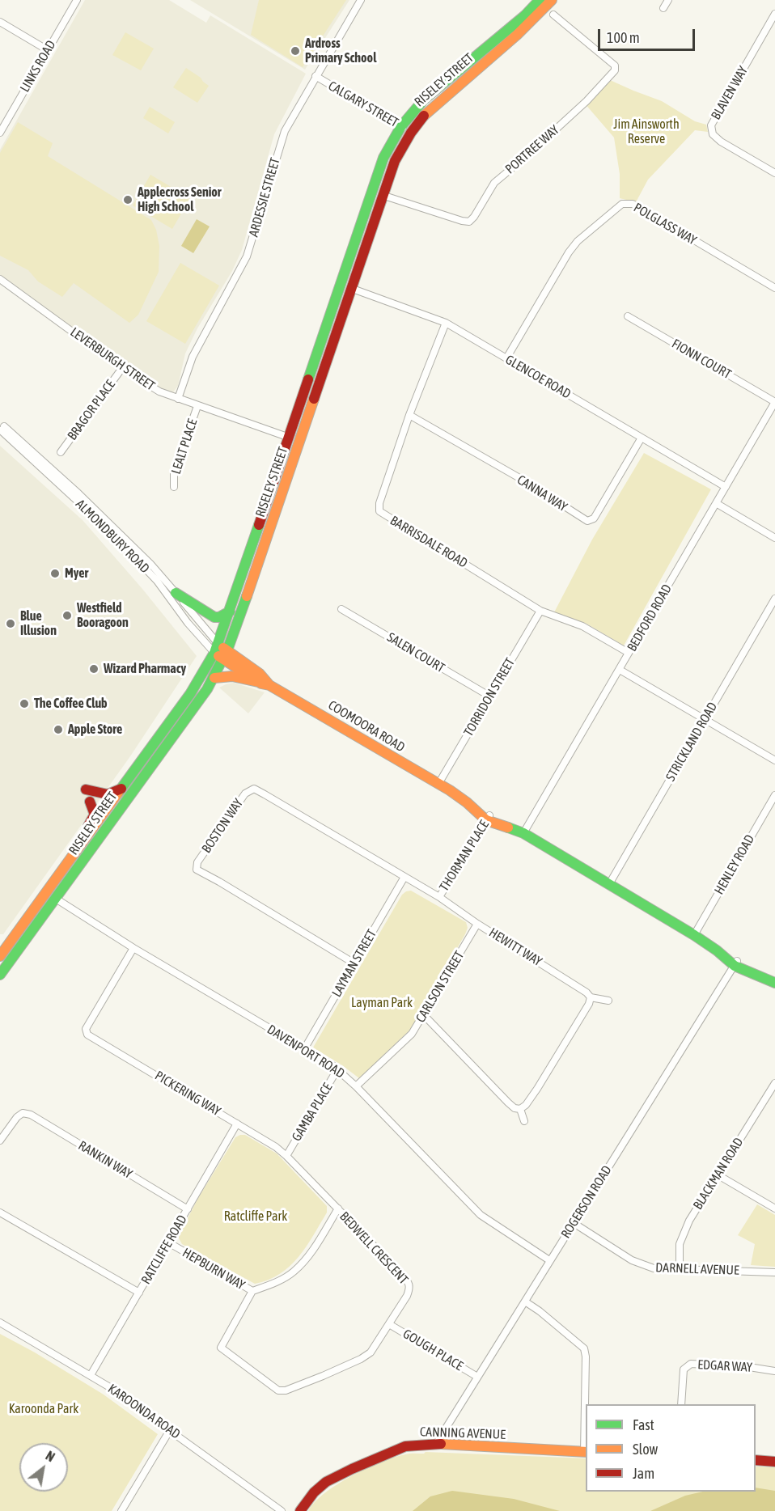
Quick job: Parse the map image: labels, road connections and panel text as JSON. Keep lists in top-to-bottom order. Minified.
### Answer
{"streets":{"main road":["RISELEY STREET","COOMOORA ROAD","CANNING AVENUE"],"street":["LINKS ROAD","BLAVEN WAY","CALGARY STREET","PORTREE WAY","ARDESSIE STREET","POLGLASS WAY","LEVERBURGH STREET","FIONN COURT","GLENCOE ROAD","BRAGOR PLACE","LEALT PLACE","CANNA WAY","ALMONDBURY ROAD","BARRISDALE ROAD","BEDFORD ROAD","SALEN COURT","TORRIDON STREET","STRICKLAND ROAD","BOSTON WAY","THORMAN PLACE","HENLEY ROAD","HEWITT WAY","LAYMAN STREET","CARLSON STREET","DAVENPORT ROAD","PICKERING WAY","GAMBA PLACE","RANKIN WAY","BLACKMAN ROAD","ROGERSON ROAD","BEDWELL CRESCENT","RATCLIFFE ROAD","HEPBURN WAY","DARNELL AVENUE","GOUGH PLACE","EDGAR WAY","KAROONDA ROAD"]},"crossings":[["RISELEY STREET","CALGARY STREET"],["RISELEY STREET","PORTREE WAY"],["RISELEY STREET","LEVERBURGH STREET"],["RISELEY STREET","GLENCOE ROAD"],["RISELEY STREET","ALMONDBURY ROAD"],["RISELEY STREET","COOMOORA ROAD"],["RISELEY STREET","DAVENPORT ROAD"],["CALGARY STREET","ARDESSIE STREET"],["ARDESSIE STREET","LEVERBURGH STREET"],["POLGLASS WAY","GLENCOE ROAD"],["LEVERBURGH STREET","BRAGOR PLACE"],["LEVERBURGH STREET","LEALT PLACE"],["FIONN COURT","BEDFORD ROAD"],["GLENCOE ROAD","CANNA WAY"],["GLENCOE ROAD","BARRISDALE ROAD"],["GLENCOE ROAD","BEDFORD ROAD"],["CANNA WAY","BARRISDALE ROAD"],["ALMONDBURY ROAD","COOMOORA ROAD"],["BARRISDALE ROAD","BEDFORD ROAD"],["BARRISDALE ROAD","TORRIDON STREET"],["BEDFORD ROAD","COOMOORA ROAD"],["SALEN COURT","TORRIDON STREET"],["TORRIDON STREET","COOMOORA ROAD"],["COOMOORA ROAD","STRICKLAND ROAD"],["COOMOORA ROAD","THORMAN PLACE"],["COOMOORA ROAD","HENLEY ROAD"],["COOMOORA ROAD","ROGERSON ROAD"],["BOSTON WAY","THORMAN PLACE"],["BOSTON WAY","HEWITT WAY"],["BOSTON WAY","LAYMAN STREET"],["THORMAN PLACE","HEWITT WAY"],["HEWITT WAY","CARLSON STREET"],["LAYMAN STREET","DAVENPORT ROAD"],["CARLSON STREET","DAVENPORT ROAD"],["DAVENPORT ROAD","PICKERING WAY"],["DAVENPORT ROAD","GAMBA PLACE"],["DAVENPORT ROAD","ROGERSON ROAD"],["PICKERING WAY","GAMBA PLACE"],["PICKERING WAY","BEDWELL CRESCENT"],["PICKERING WAY","RATCLIFFE ROAD"],["GAMBA PLACE","BEDWELL CRESCENT"],["RANKIN WAY","RATCLIFFE ROAD"],["BLACKMAN ROAD","DARNELL AVENUE"],["ROGERSON ROAD","DARNELL AVENUE"],["ROGERSON ROAD","GOUGH PLACE"],["ROGERSON ROAD","CANNING AVENUE"],["BEDWELL CRESCENT","HEPBURN WAY"],["BEDWELL CRESCENT","GOUGH PLACE"],["RATCLIFFE ROAD","HEPBURN WAY"],["RATCLIFFE ROAD","KAROONDA ROAD"]],"parks":["Jim Ainsworth Reserve","Layman Park","Ratcliffe Park","Karoonda Park"],"places":["Ardross Primary School","Applecross Senior High School","Myer","Westfield Booragoon","Blue Illusion","Wizard Pharmacy","The Coffee Club","Apple Store"],"legend":["Fast","Slow","Jam"],"scale_bar":"100 m","north":"top right"}
